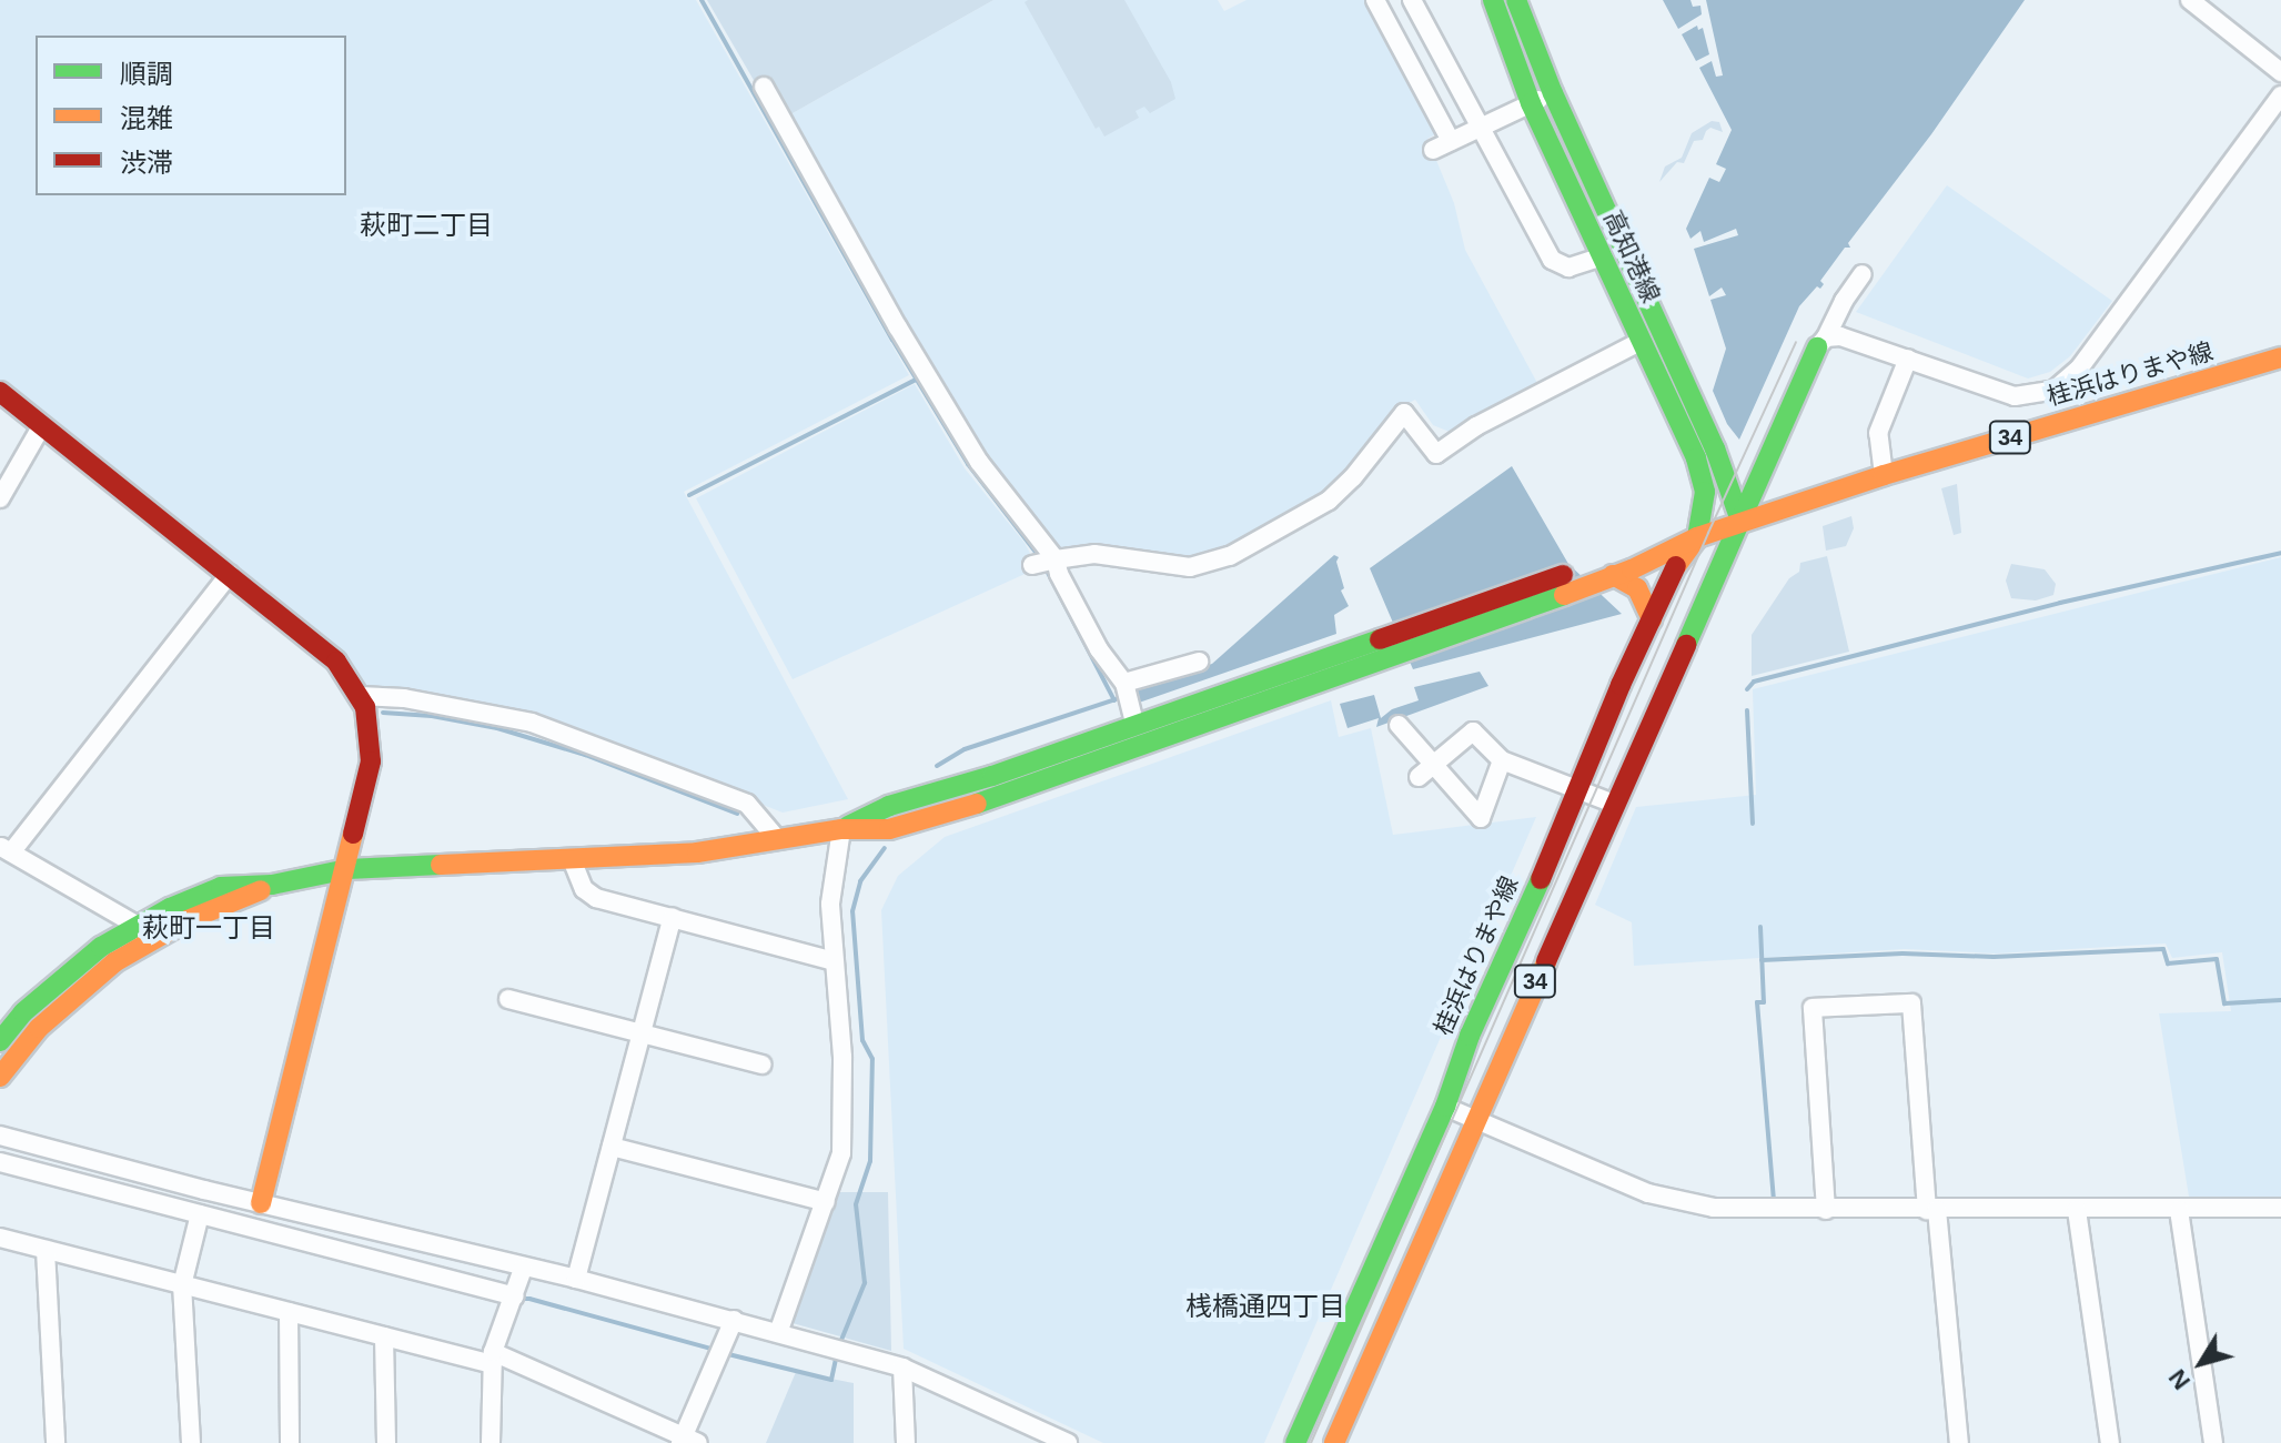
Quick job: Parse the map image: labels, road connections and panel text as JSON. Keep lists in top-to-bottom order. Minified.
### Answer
{"streets":{"street":["高知港線","桂浜はりまや線","34"]},"crossings":[["高知港線","桂浜はりまや線"],["高知港線","34"],["桂浜はりまや線","34"]],"districts":["萩町二丁目","萩町一丁目","桟橋通四丁目"],"legend":["順調","混雑","渋滞"],"north":"bottom left"}
